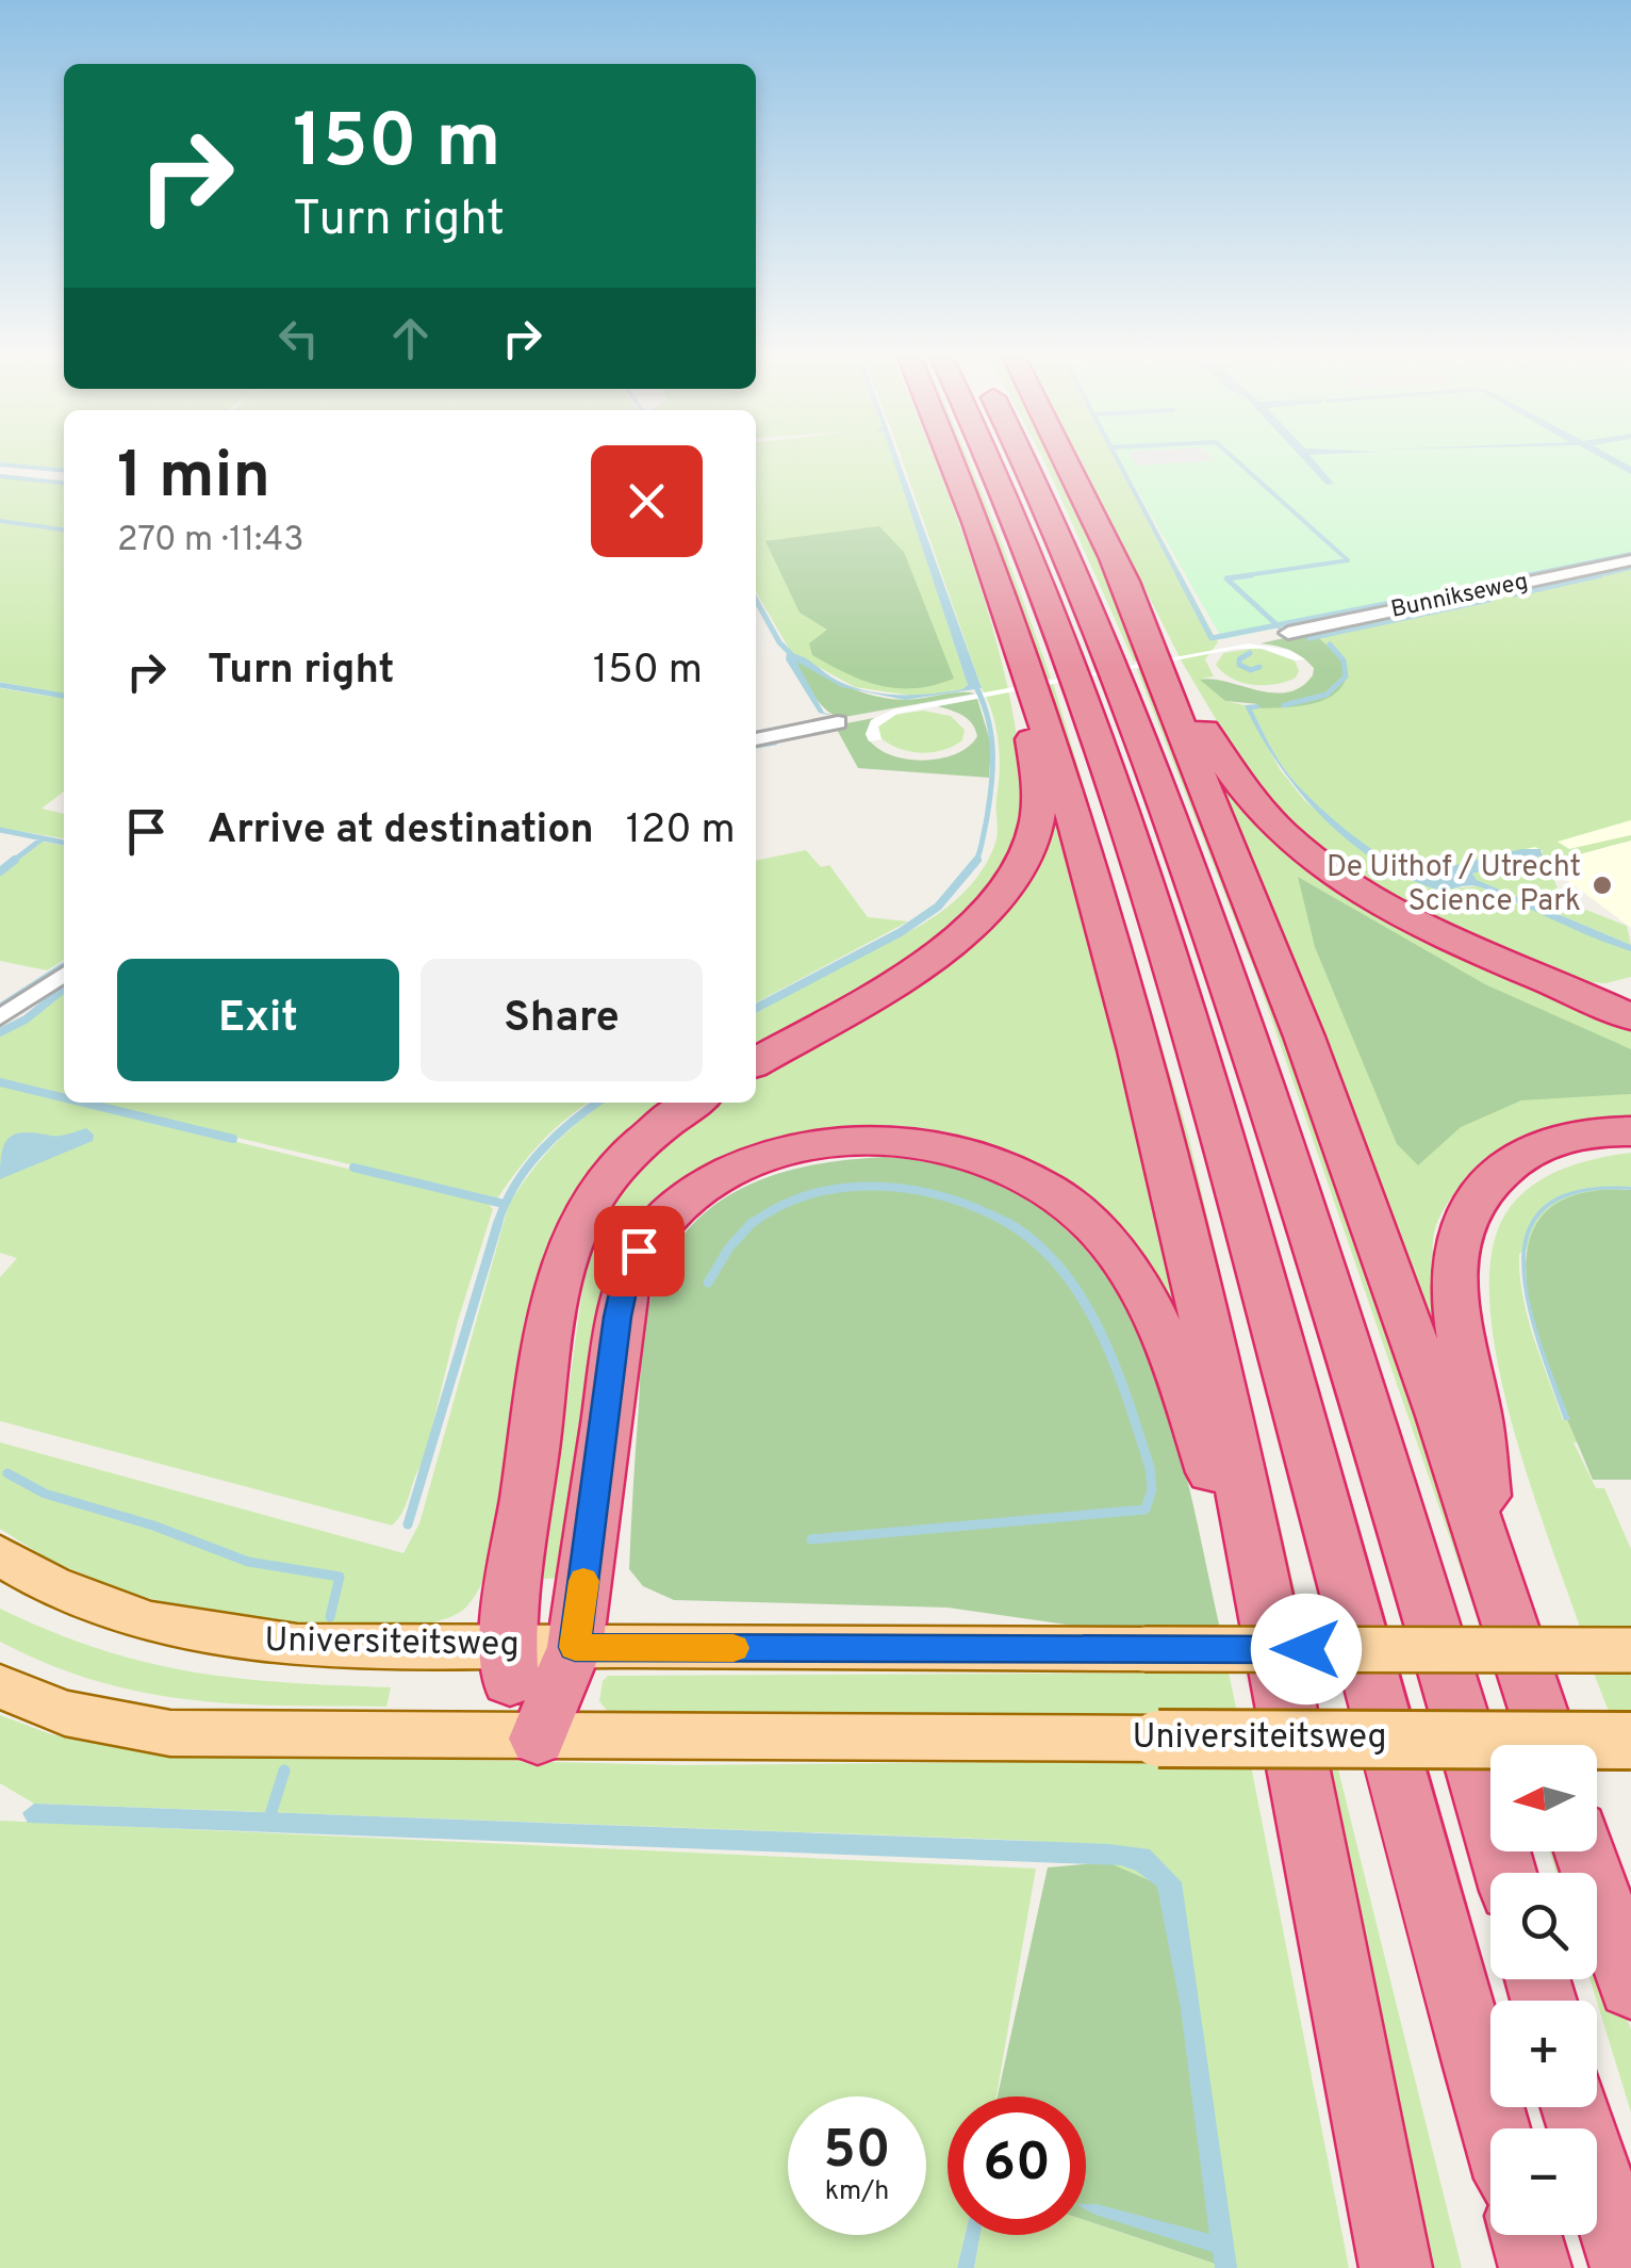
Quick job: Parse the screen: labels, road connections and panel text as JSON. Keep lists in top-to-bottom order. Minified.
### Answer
{"streets":{"main road":["Universiteitsweg"],"street":["Bunnikseweg"]},"places":["De Uithof / Utrecht Science Park"],"north":"left","page":{"turn":["150 m","Turn right"],"heading":["1 min","270 m · 11:43"],"list":[{"name":"Turn right","value":"150 m"},{"name":"Arrive at destination","value":"120 m"}],"buttons":["Exit","Share"],"map_buttons":["+","−"],"speed":"50 km/h","limit":"60"}}
